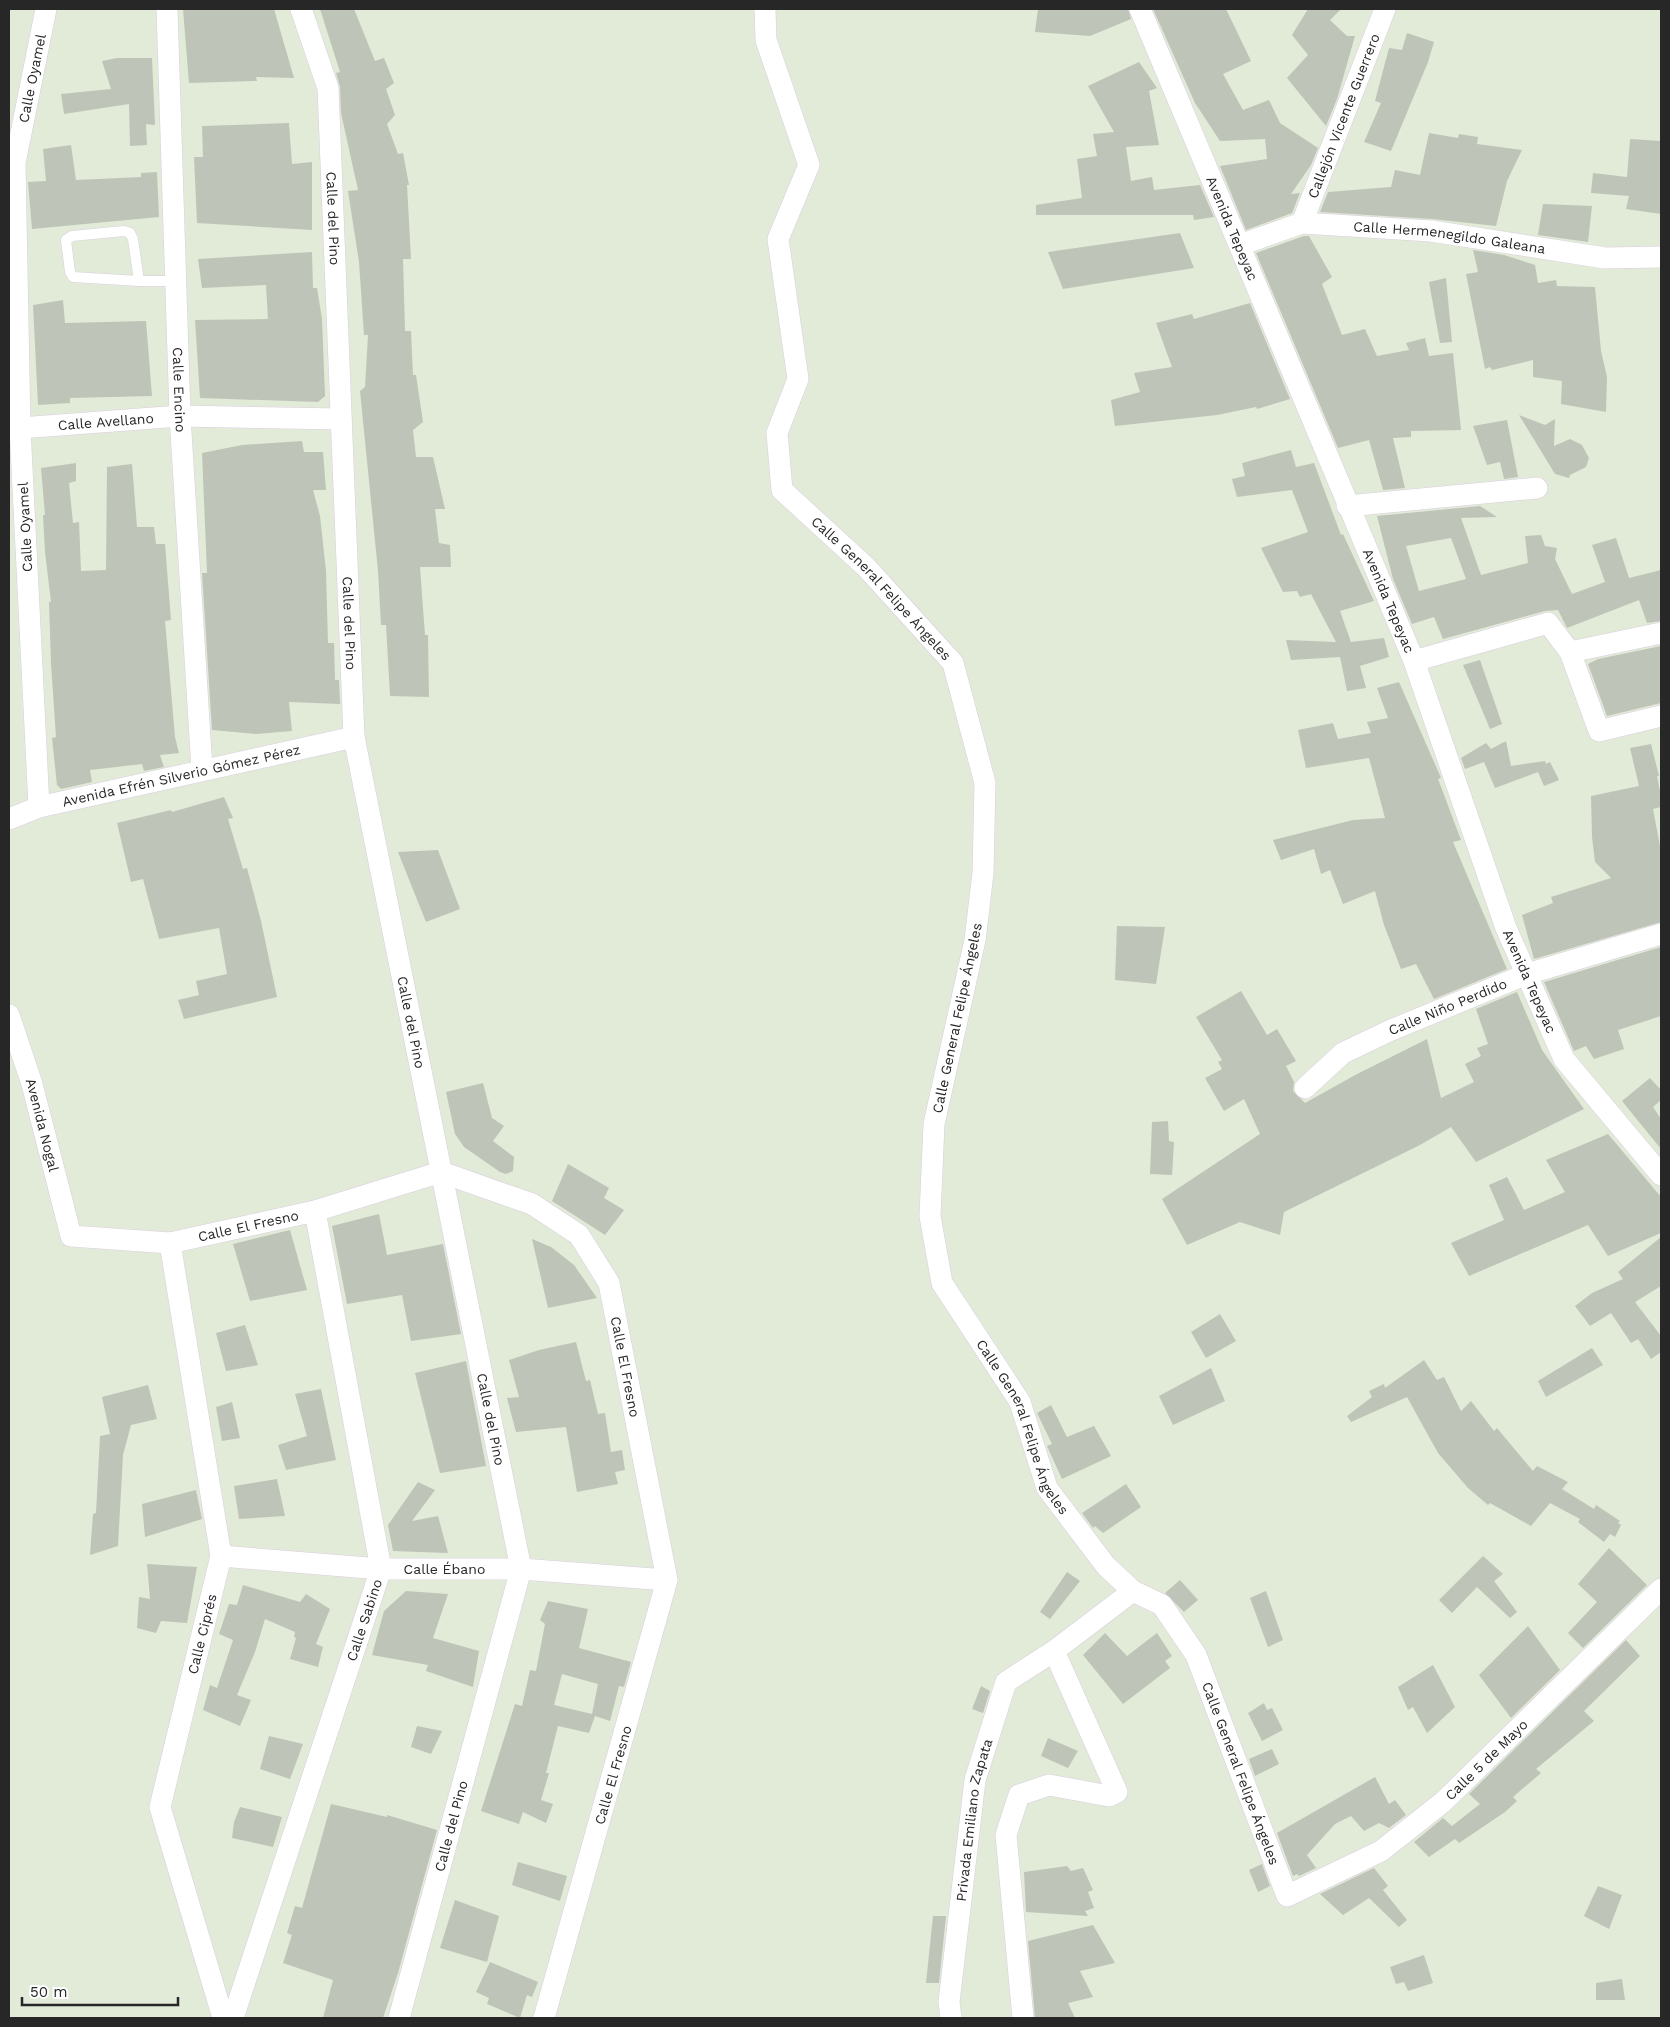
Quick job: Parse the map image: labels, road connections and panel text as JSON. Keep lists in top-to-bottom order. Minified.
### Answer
{"streets":{"street":["Calle Oyamel","Callejón Vicente Guerrero","Calle del Pino","Avenida Tepeyac","Calle Hermenegildo Galeana","Calle Encino","Calle Avellano","Calle General Felipe Ángeles","Avenida Efrén Silverio Gómez Pérez","Calle Niño Perdido","Avenida Nogal","Calle El Fresno","Calle Ébano","Calle Sabino","Calle Ciprés","Calle 5 de Mayo","Privada Emiliano Zapata"]},"crossings":[["Calle Oyamel","Calle Avellano"],["Calle Oyamel","Avenida Efrén Silverio Gómez Pérez"],["Callejón Vicente Guerrero","Calle Hermenegildo Galeana"],["Calle del Pino","Calle Avellano"],["Calle del Pino","Avenida Efrén Silverio Gómez Pérez"],["Calle del Pino","Calle El Fresno"],["Calle del Pino","Calle Ébano"],["Avenida Tepeyac","Calle Hermenegildo Galeana"],["Avenida Tepeyac","Calle Niño Perdido"],["Calle Encino","Calle Avellano"],["Calle Encino","Avenida Efrén Silverio Gómez Pérez"],["Calle General Felipe Ángeles","Calle 5 de Mayo"],["Calle General Felipe Ángeles","Privada Emiliano Zapata"],["Avenida Nogal","Calle El Fresno"],["Calle El Fresno","Calle Ébano"],["Calle El Fresno","Calle Sabino"],["Calle El Fresno","Calle Ciprés"],["Calle Ébano","Calle Sabino"],["Calle Ébano","Calle Ciprés"]],"scale_bar":"50 m"}
